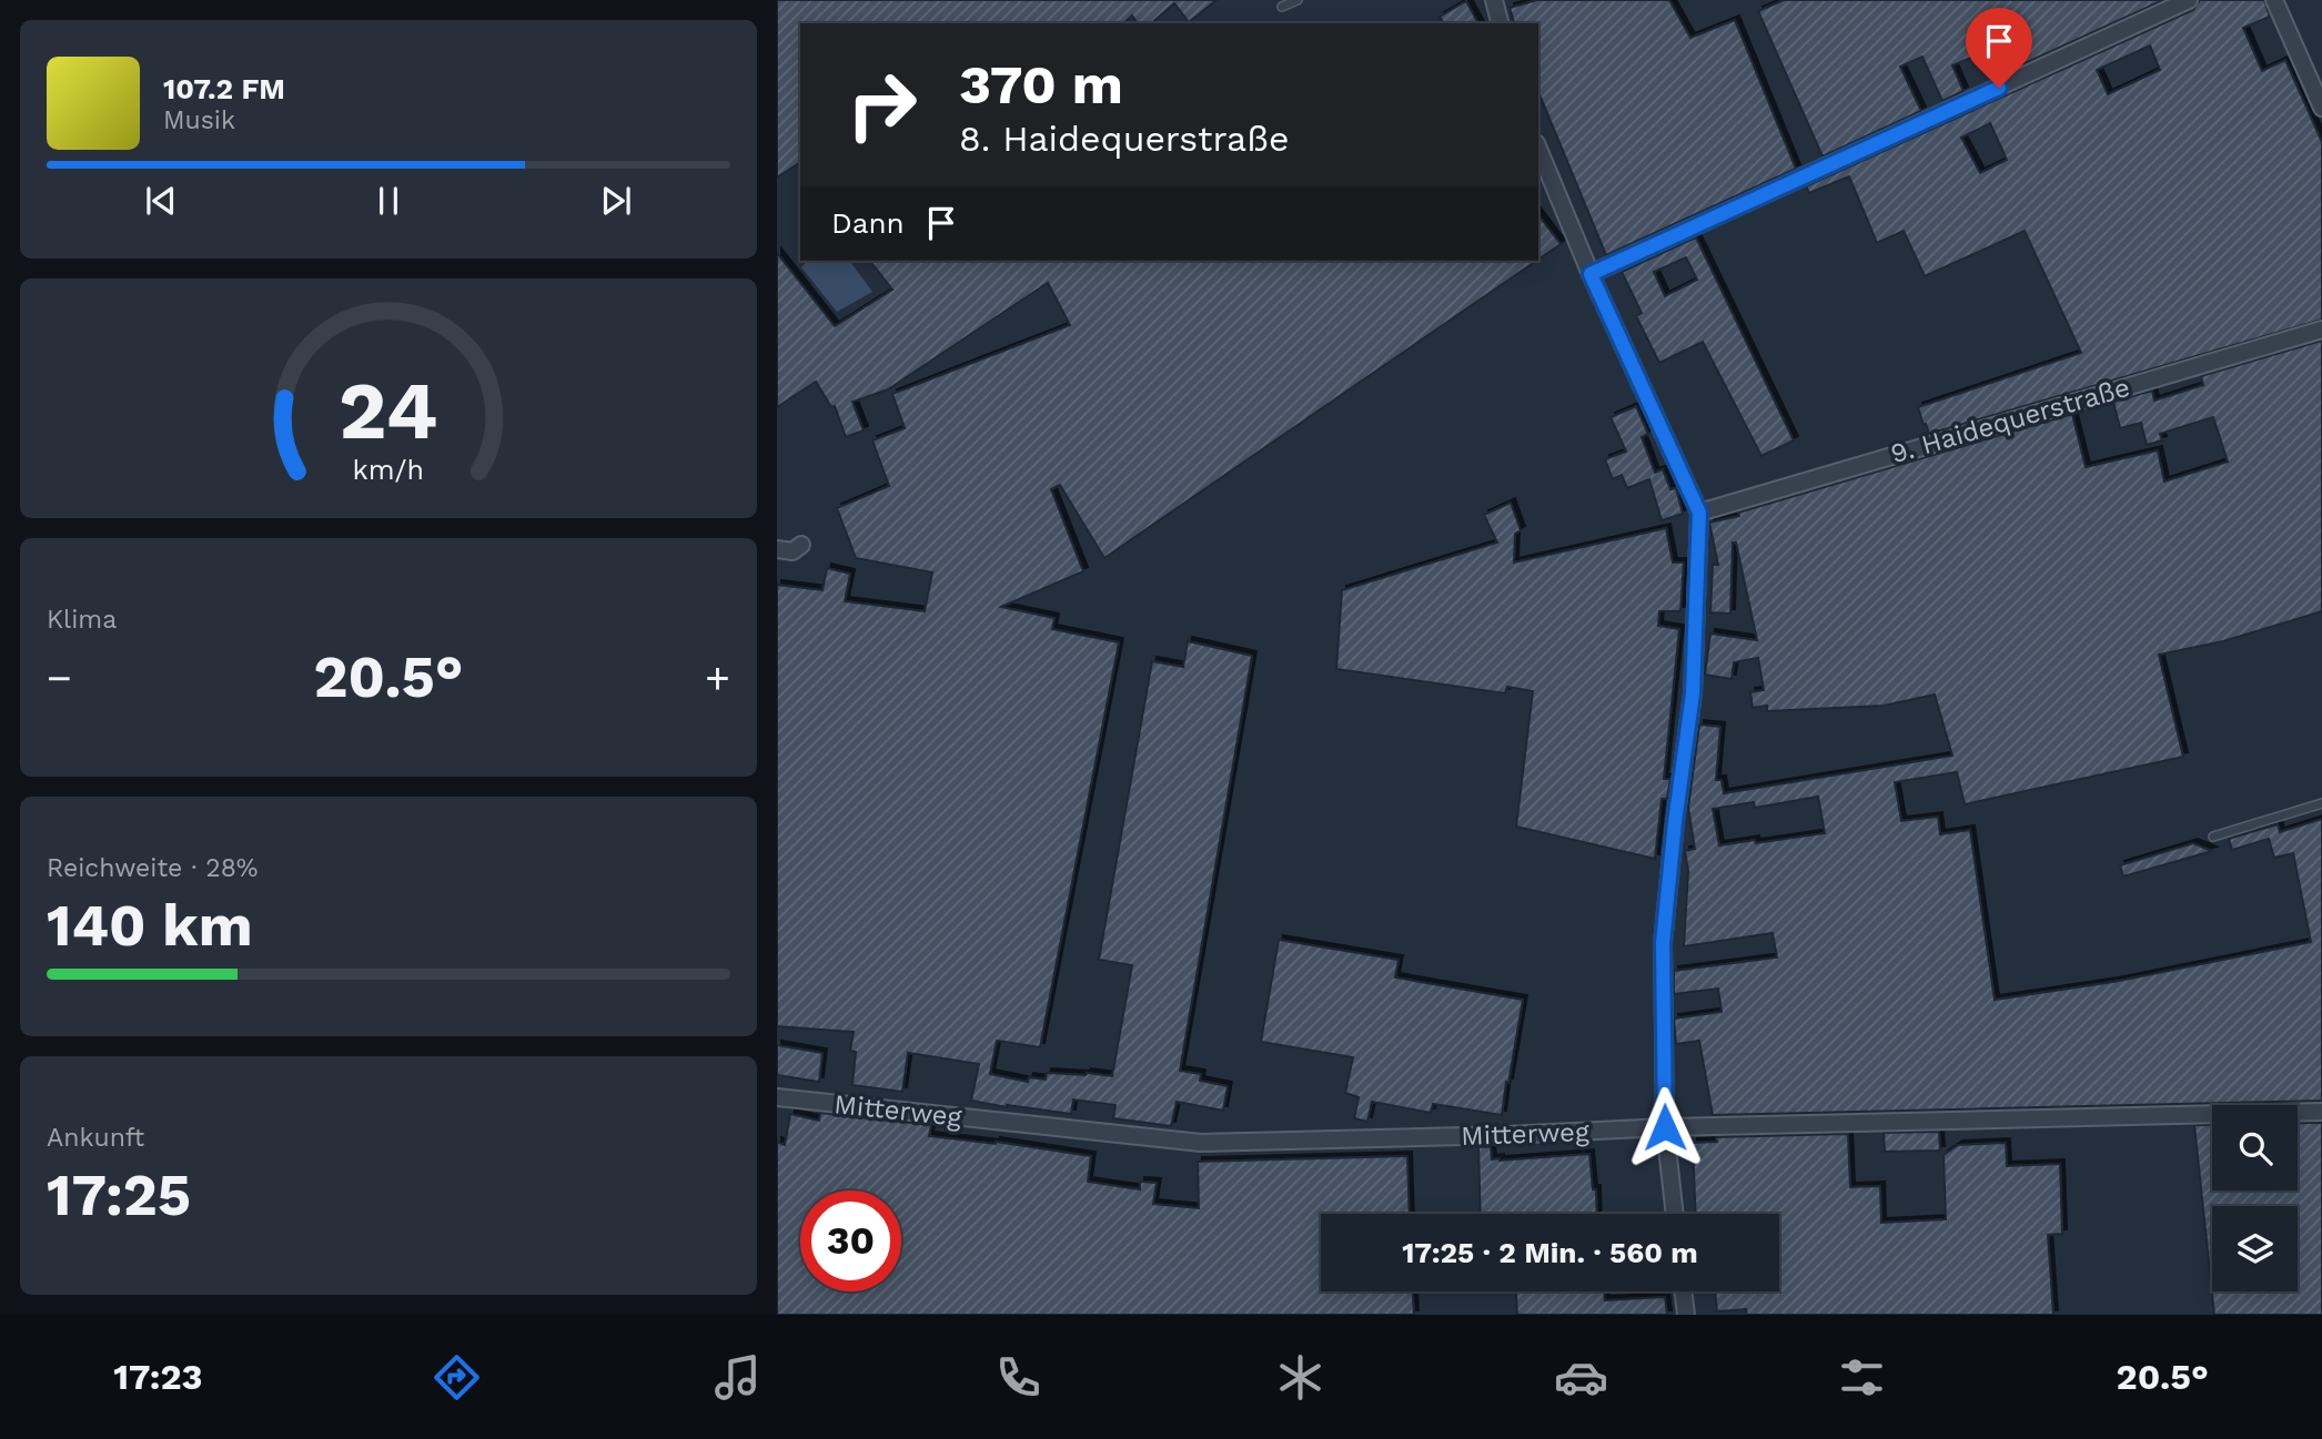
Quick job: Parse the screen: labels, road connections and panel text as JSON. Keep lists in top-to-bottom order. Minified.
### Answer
{"streets":{"street":["9. Haidequerstraße","Mitterweg"]},"page":{"turn":["370 m","8. Haidequerstraße"],"song":["107.2 FM","Musik"],"then":"Dann","tile":["Klima",["Reichweite · 28%","140 km"],["Ankunft","17:25"]],"heat":["−","20.5°","+"],"limit":"30","trip":"17:25 · 2 Min. · 560 m","tabs":["17:23","20.5°"],"gauge":["24","km/h"]}}
